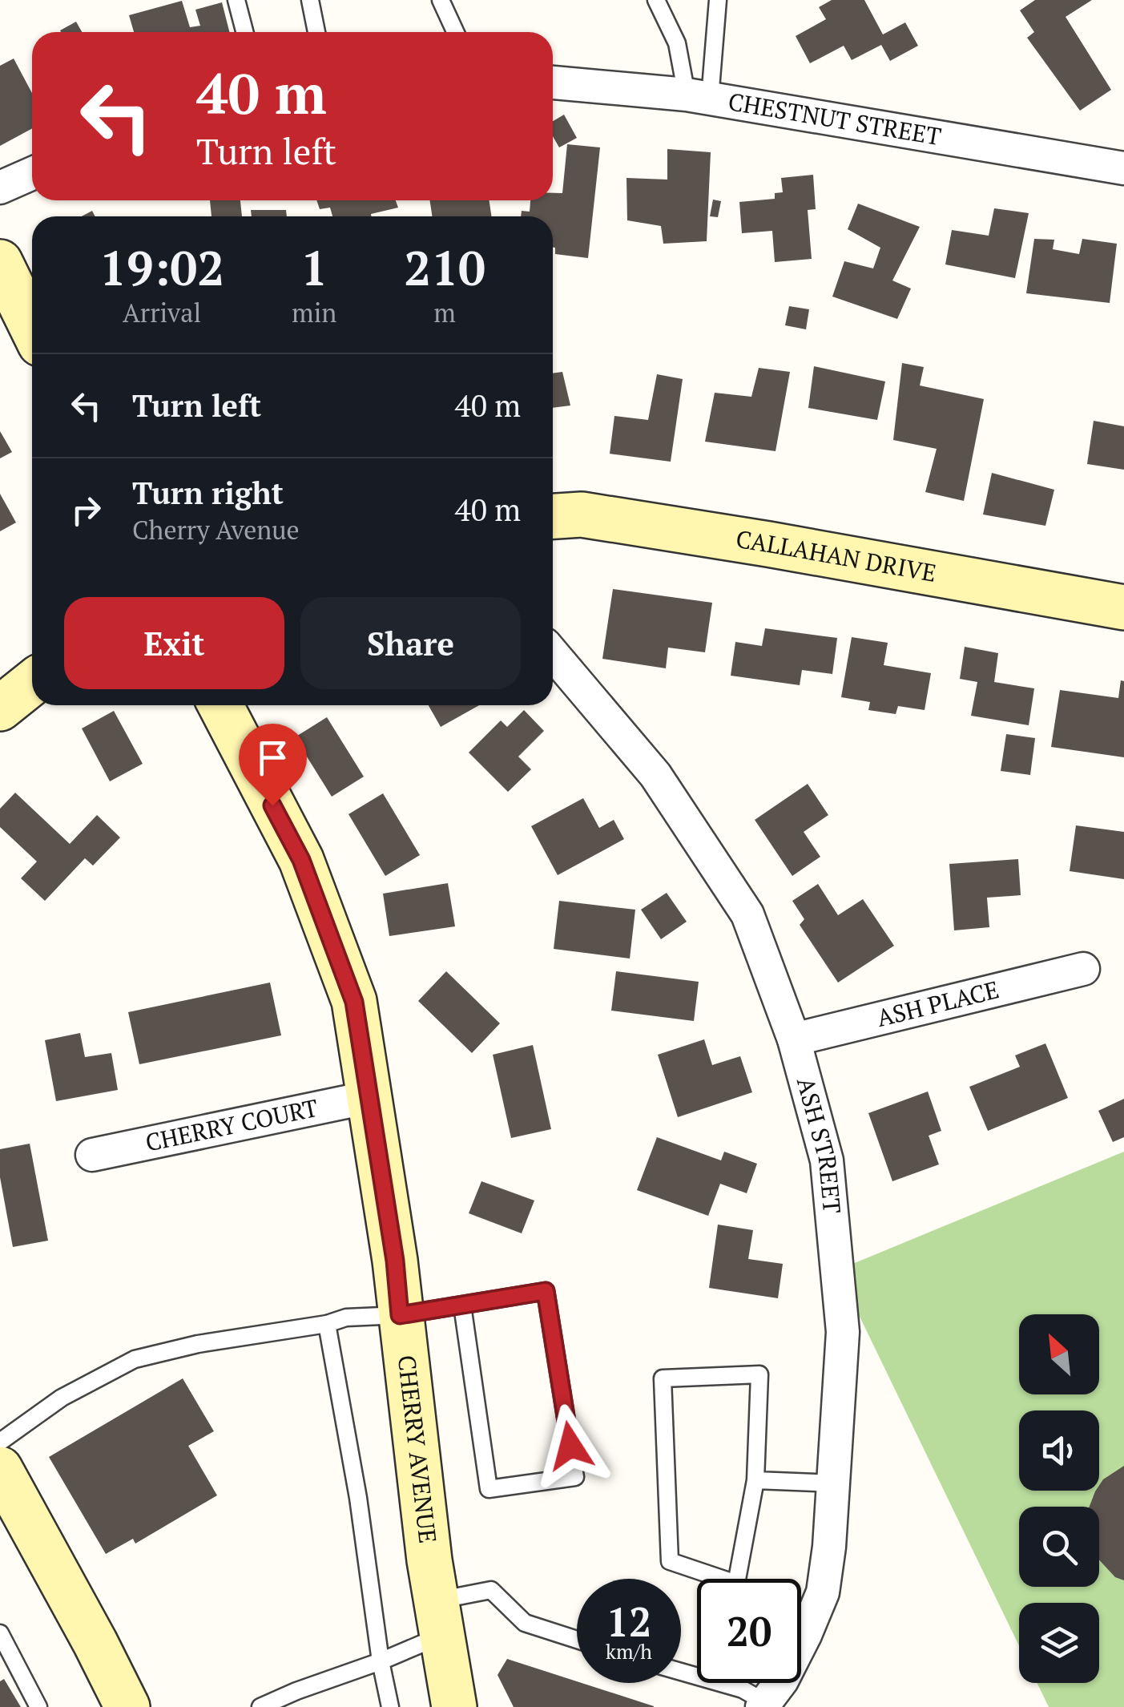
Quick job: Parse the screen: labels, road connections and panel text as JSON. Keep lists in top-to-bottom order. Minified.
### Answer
{"streets":{"street":["CHESTNUT STREET","CALLAHAN DRIVE","ASH PLACE","CHERRY COURT","ASH STREET","CHERRY AVENUE"]},"crossings":[["ASH PLACE","ASH STREET"],["CHERRY COURT","CHERRY AVENUE"]],"north":"top left","page":{"turn":["40 m","Turn left"],"eta":["19:02","Arrival","1","min","210","m"],"list":[{"name":"Turn left","value":"40 m"},{"name":"Turn right","note":"Cherry Avenue","value":"40 m"}],"buttons":["Exit","Share"],"speed":"12 km/h","limit":"20"}}
